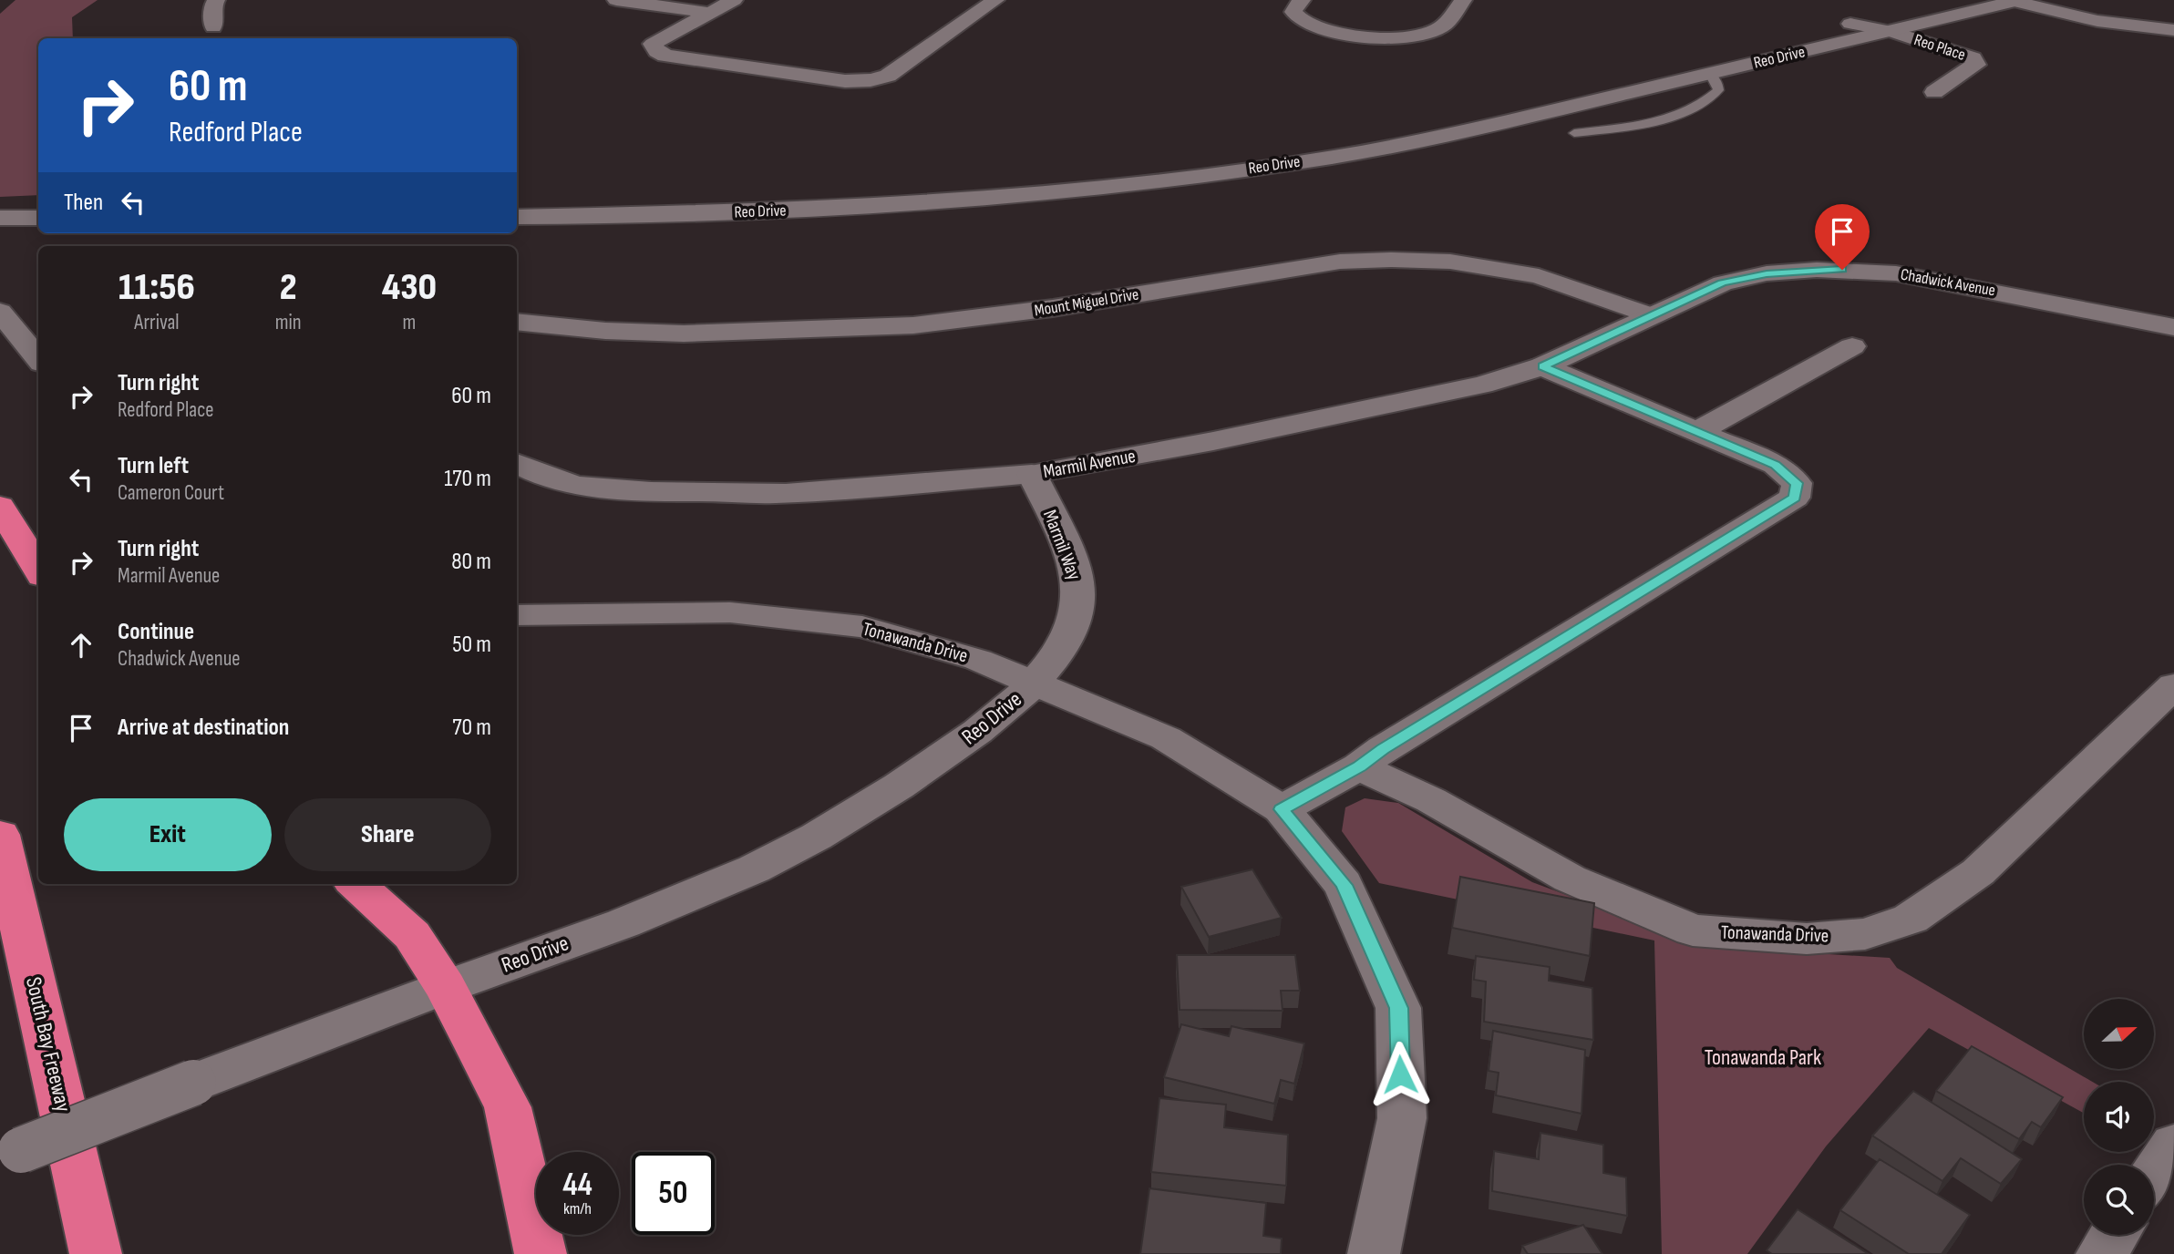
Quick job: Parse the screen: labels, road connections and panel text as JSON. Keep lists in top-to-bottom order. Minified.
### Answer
{"streets":{"highway":["South Bay Freeway"],"street":["Reo Place","Reo Drive","Chadwick Avenue","Mount Miguel Drive","Marmil Avenue","Marmil Way","Tonawanda Drive"]},"crossings":[["Reo Place","Reo Drive"],["Reo Drive","Marmil Way"],["Reo Drive","Tonawanda Drive"],["Chadwick Avenue","Mount Miguel Drive"],["Chadwick Avenue","Marmil Avenue"],["Mount Miguel Drive","Marmil Avenue"],["Marmil Avenue","Marmil Way"],["Marmil Way","Tonawanda Drive"]],"parks":["Tonawanda Park"],"north":"right","page":{"turn":["60 m","Redford Place"],"then":"Then","eta":["11:56","Arrival","2","min","430","m"],"list":[{"name":"Turn right","note":"Redford Place","value":"60 m"},{"name":"Turn left","note":"Cameron Court","value":"170 m"},{"name":"Turn right","note":"Marmil Avenue","value":"80 m"},{"name":"Continue","note":"Chadwick Avenue","value":"50 m"},{"name":"Arrive at destination","value":"70 m"}],"buttons":["Exit","Share"],"speed":"44 km/h","limit":"50"}}
